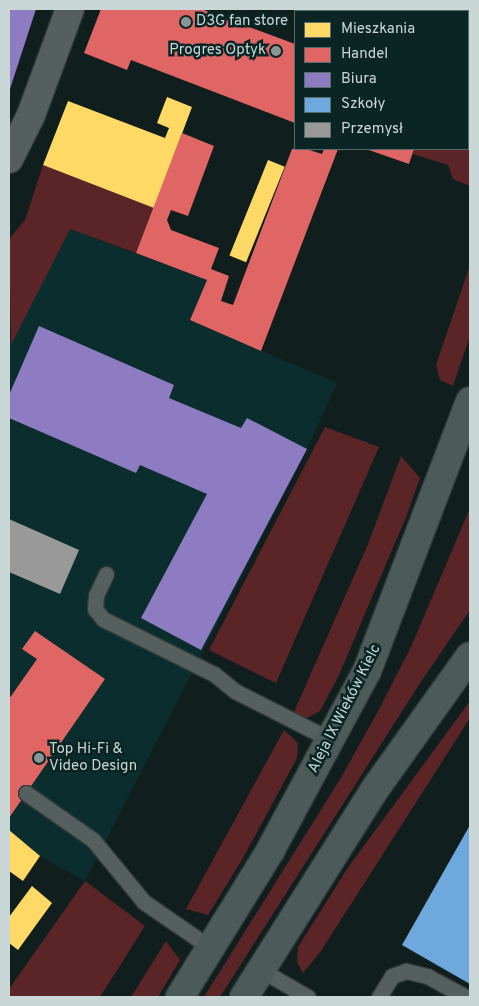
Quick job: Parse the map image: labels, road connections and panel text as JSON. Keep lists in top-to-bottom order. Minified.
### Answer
{"streets":{"main road":["Aleja IX Wieków Kielc"]},"places":["D3G fan store","Progres Optyk","Top Hi-Fi & Video Design"],"legend":["Mieszkania","Handel","Biura","Szkoły","Przemysł"]}
